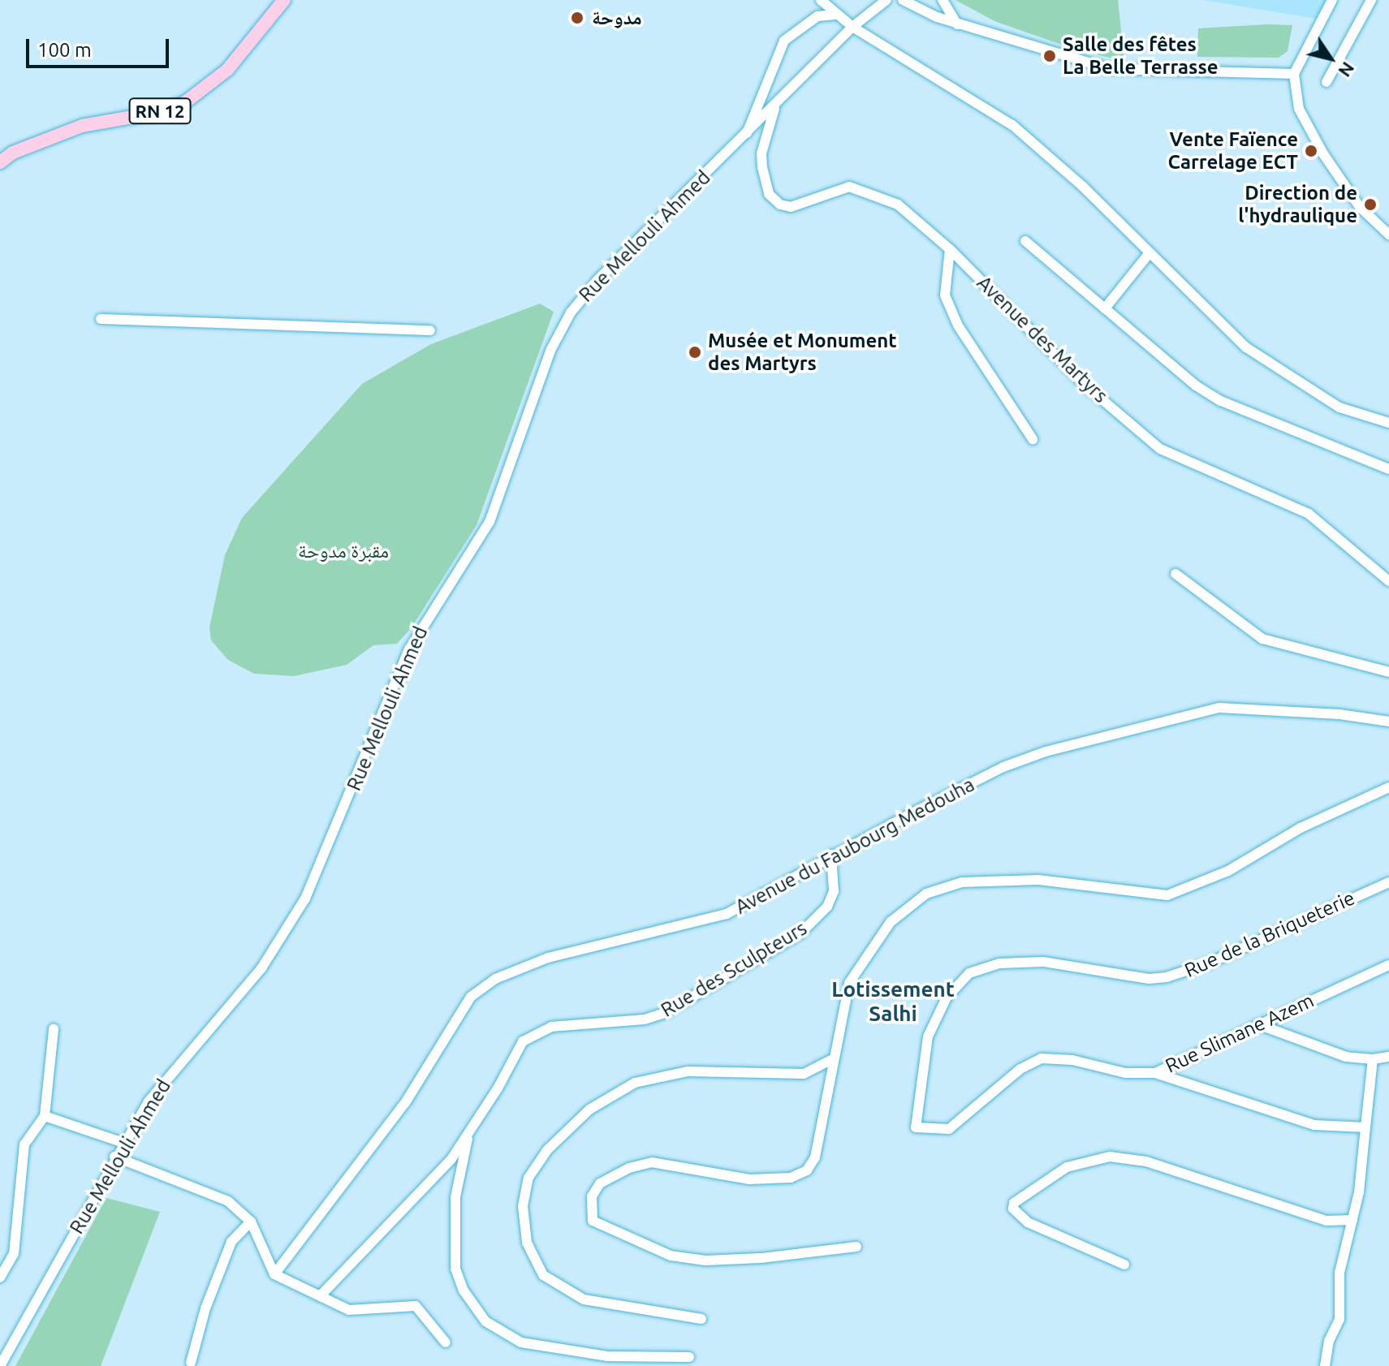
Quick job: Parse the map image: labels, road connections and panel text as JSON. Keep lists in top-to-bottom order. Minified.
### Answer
{"streets":{"main road":["RN 12"],"street":["Rue Mellouli Ahmed","Avenue des Martyrs","Avenue du Faubourg Medouha","Rue de la Briqueterie","Rue des Sculpteurs","Rue Slimane Azem"]},"crossings":[["Rue Mellouli Ahmed","Avenue des Martyrs"],["Avenue du Faubourg Medouha","Rue des Sculpteurs"],["Rue de la Briqueterie","Rue Slimane Azem"]],"districts":["Lotissement Salhi"],"parks":["مقبرة مدوحة"],"places":["مدوحة","Salle des fêtes La Belle Terrasse","Vente Faïence Carrelage ECT","Direction de l'hydraulique","Musée et Monument des Martyrs"],"scale_bar":"100 m","north":"bottom right"}
